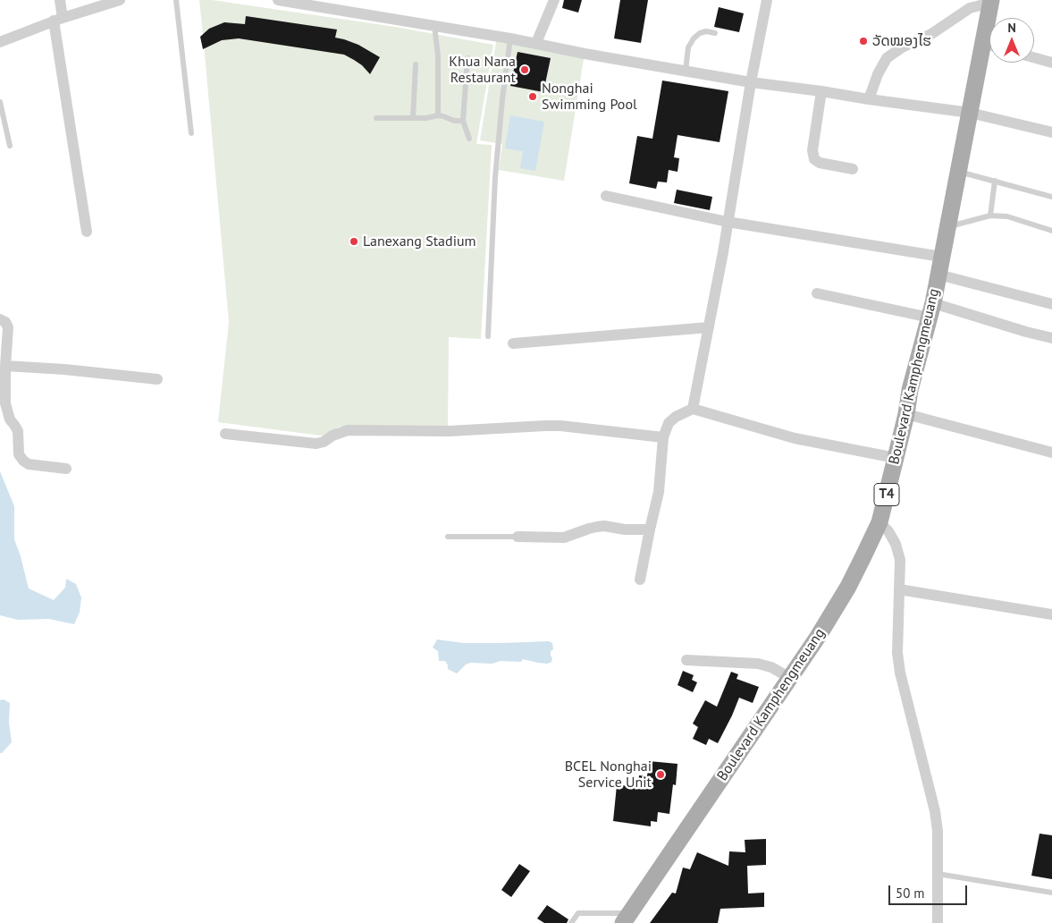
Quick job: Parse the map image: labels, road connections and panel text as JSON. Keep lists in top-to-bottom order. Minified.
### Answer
{"streets":{"main road":["Boulevard Kamphengmeuang","T4"]},"places":["ວັດໝອງໄຮ","Khua Nana Restaurant","Nonghai Swimming Pool","Lanexang Stadium","BCEL Nonghai Service Unit"],"scale_bar":"50 m","north":"top"}
